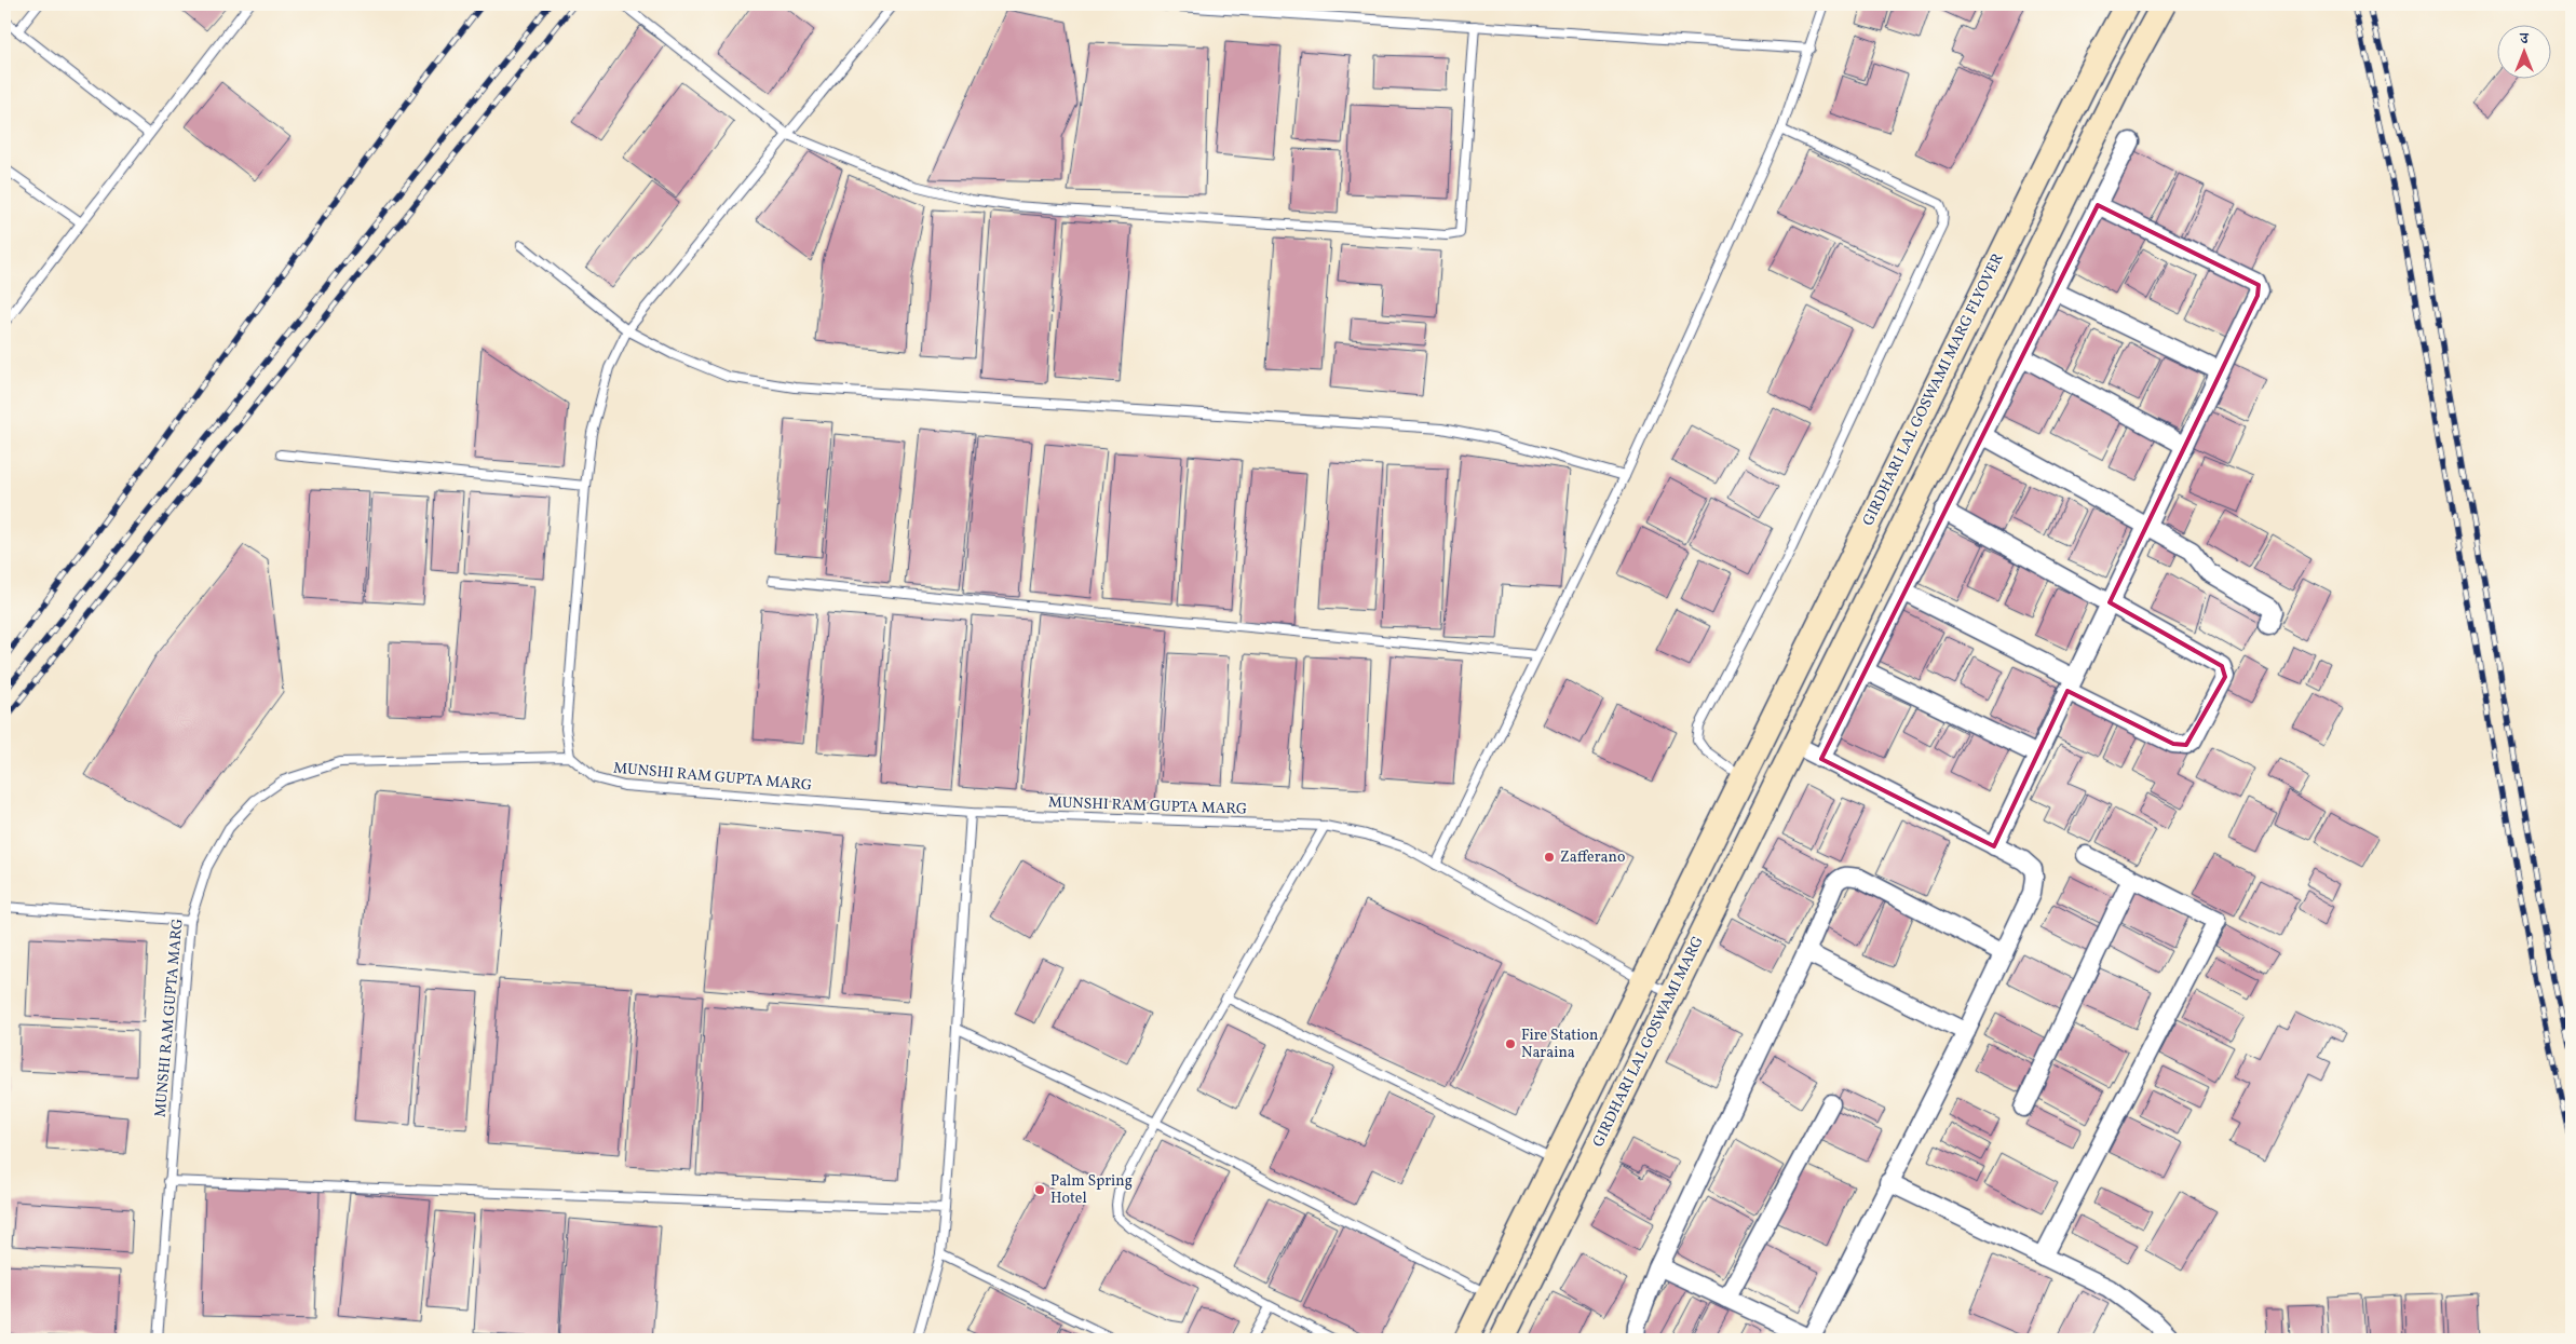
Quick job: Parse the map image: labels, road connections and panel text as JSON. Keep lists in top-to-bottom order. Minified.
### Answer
{"streets":{"main road":["GIRDHARI LAL GOSWAMI MARG FLYOVER","GIRDHARI LAL GOSWAMI MARG"],"lane":["MUNSHI RAM GUPTA MARG"]},"crossings":[["MUNSHI RAM GUPTA MARG","GIRDHARI LAL GOSWAMI MARG"]],"places":["Zafferano","Fire Station Naraina","Palm Spring Hotel"],"north":"top"}
